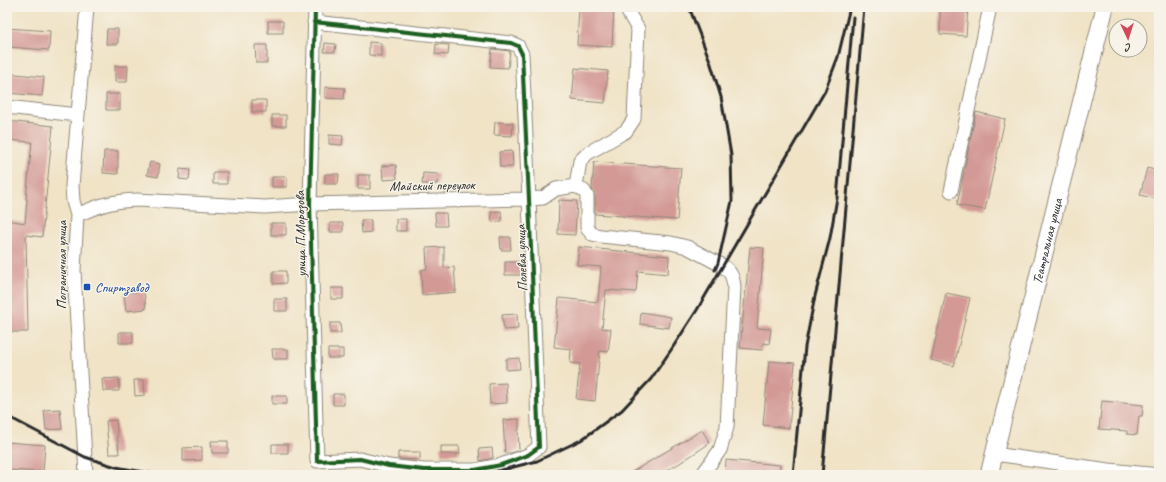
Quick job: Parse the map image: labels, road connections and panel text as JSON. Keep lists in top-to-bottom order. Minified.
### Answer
{"streets":{"main road":["Театральная улица"],"street":["Майский переулок","улица П.Морозова","Полевая улица","Пограничная улица"]},"crossings":[["Майский переулок","улица П.Морозова"],["Майский переулок","Полевая улица"],["Майский переулок","Пограничная улица"],["улица П.Морозова","Полевая улица"]],"places":{"transit":["Спиртзавод"]},"north":"bottom"}
